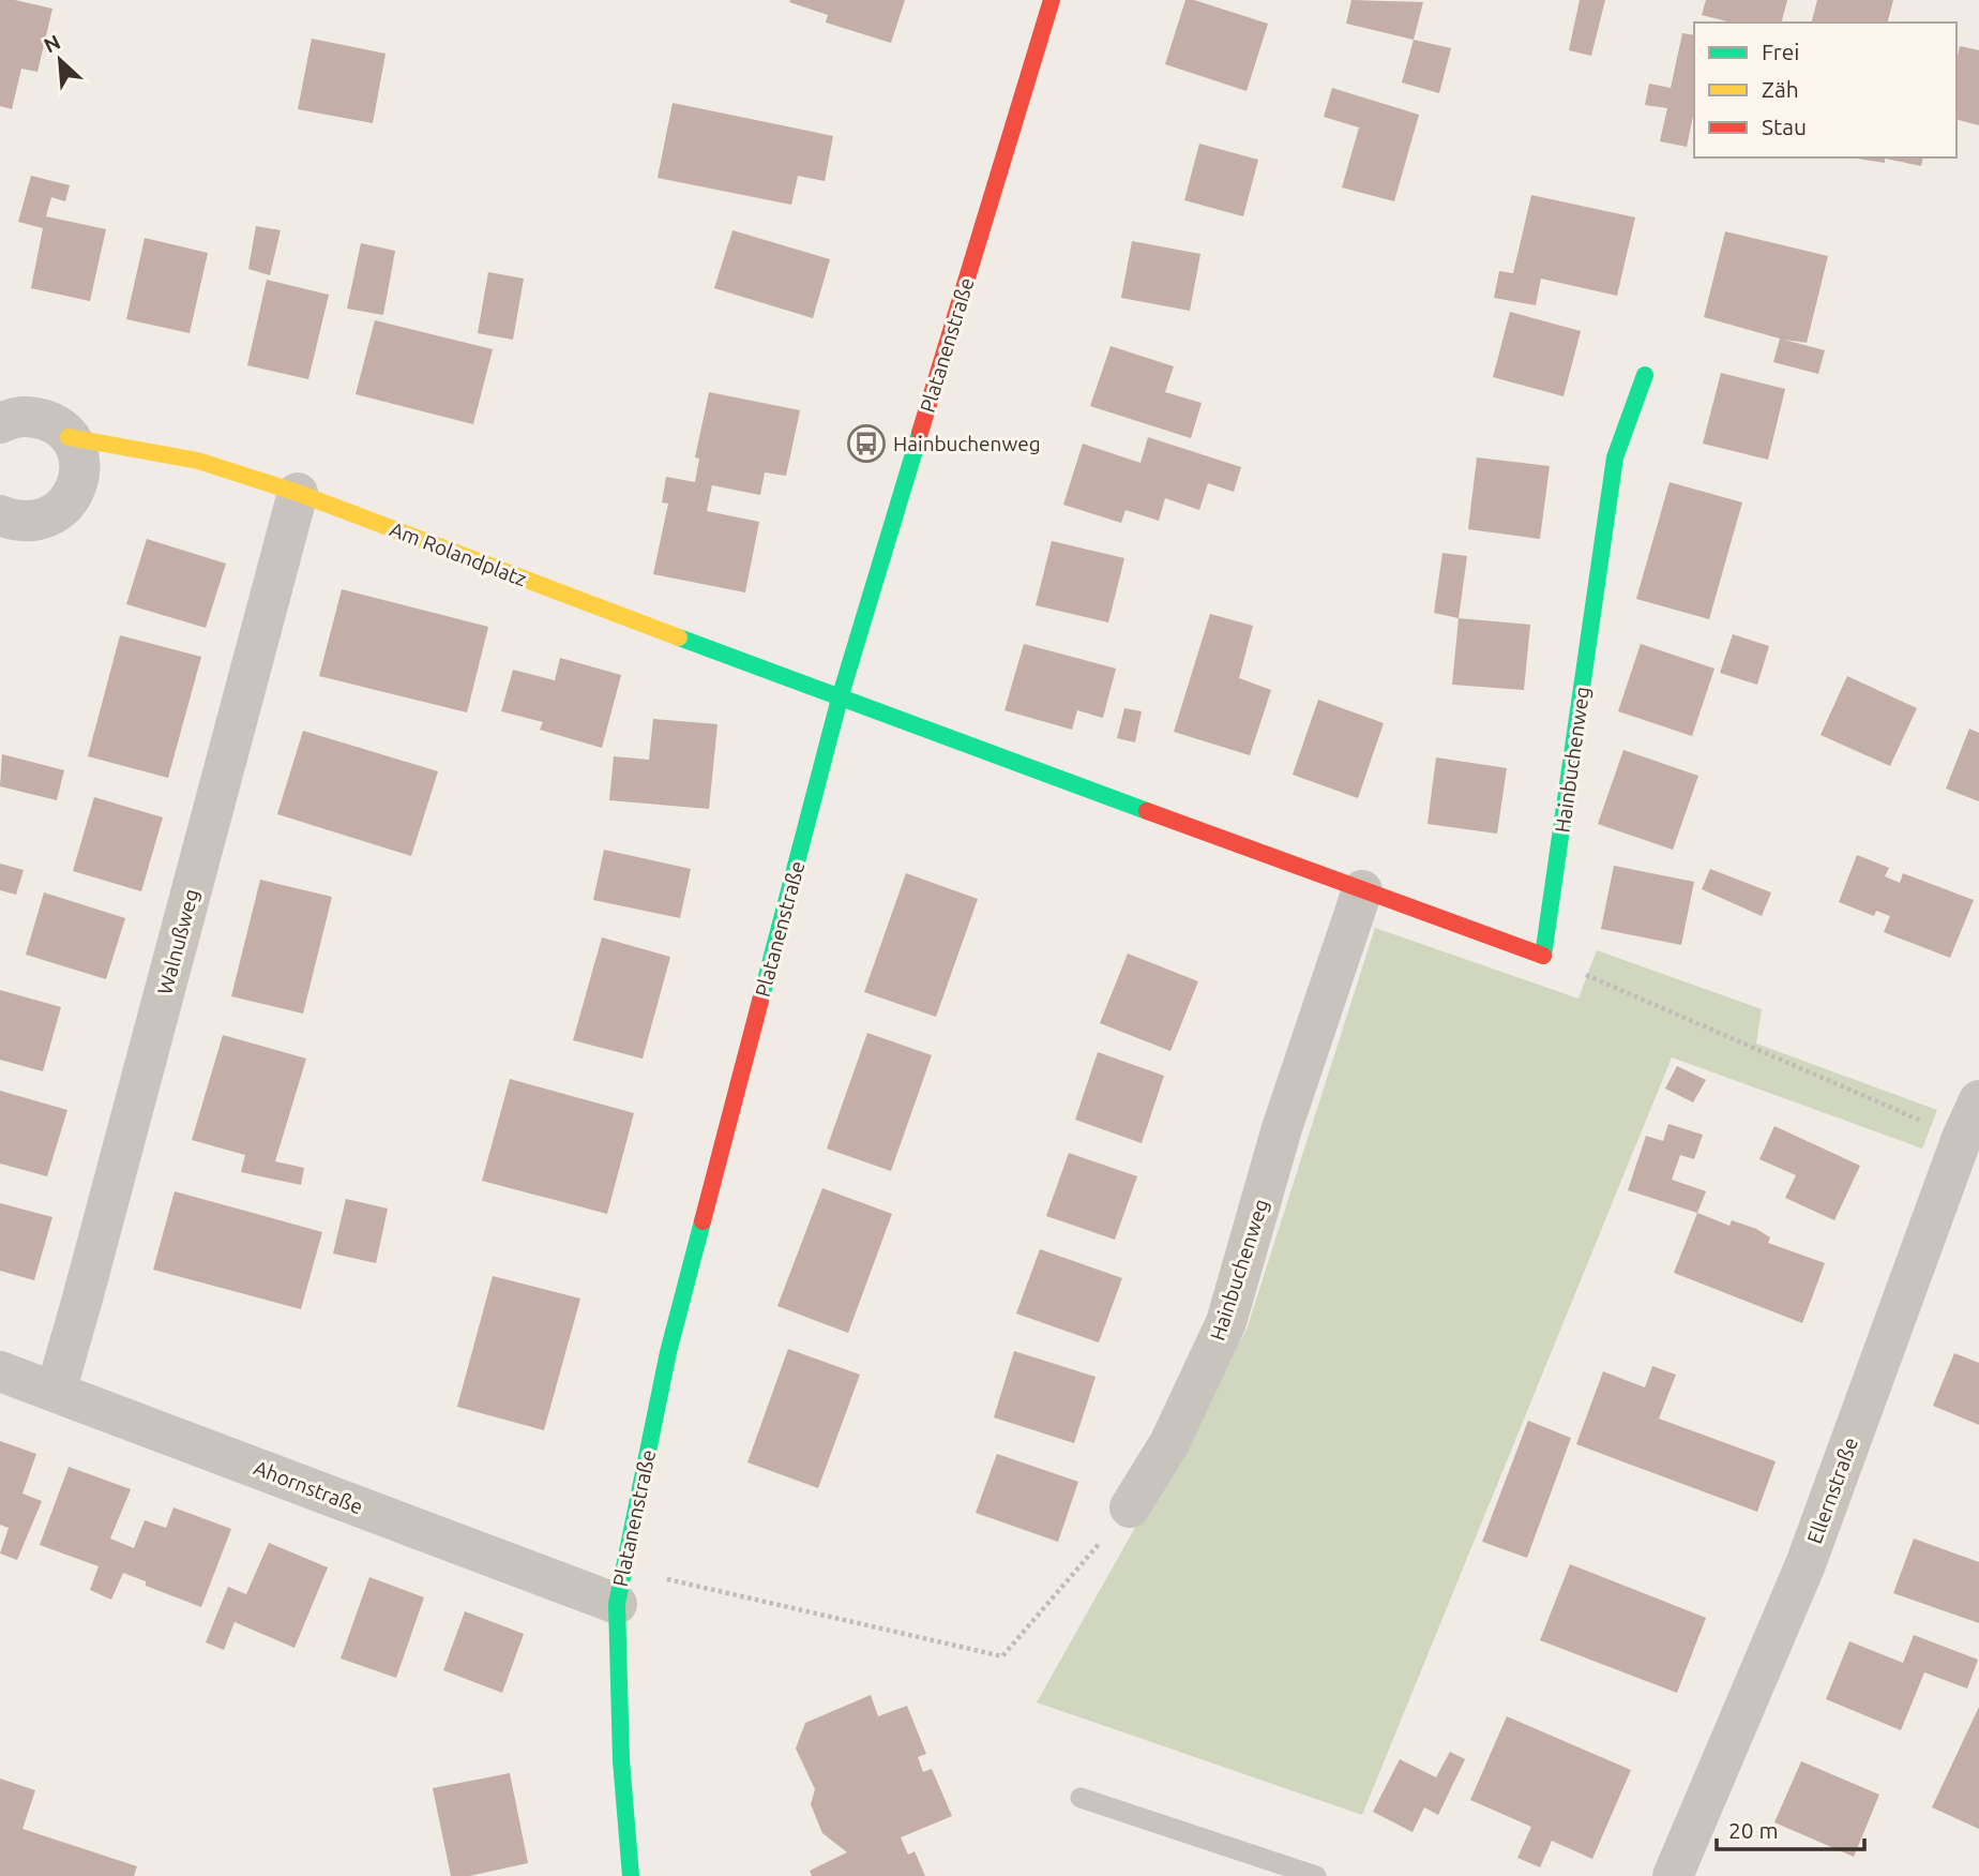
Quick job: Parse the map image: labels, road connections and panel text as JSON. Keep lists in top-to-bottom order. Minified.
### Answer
{"streets":{"street":["Platanenstraße","Am Rolandplatz","Hainbuchenweg","Walnußweg","Ahornstraße","Ellernstraße"]},"crossings":[["Platanenstraße","Am Rolandplatz"],["Platanenstraße","Ahornstraße"],["Am Rolandplatz","Walnußweg"],["Walnußweg","Ahornstraße"]],"places":{"bus stop":["Hainbuchenweg"]},"legend":["Frei","Zäh","Stau"],"scale_bar":"20 m","north":"top left"}
